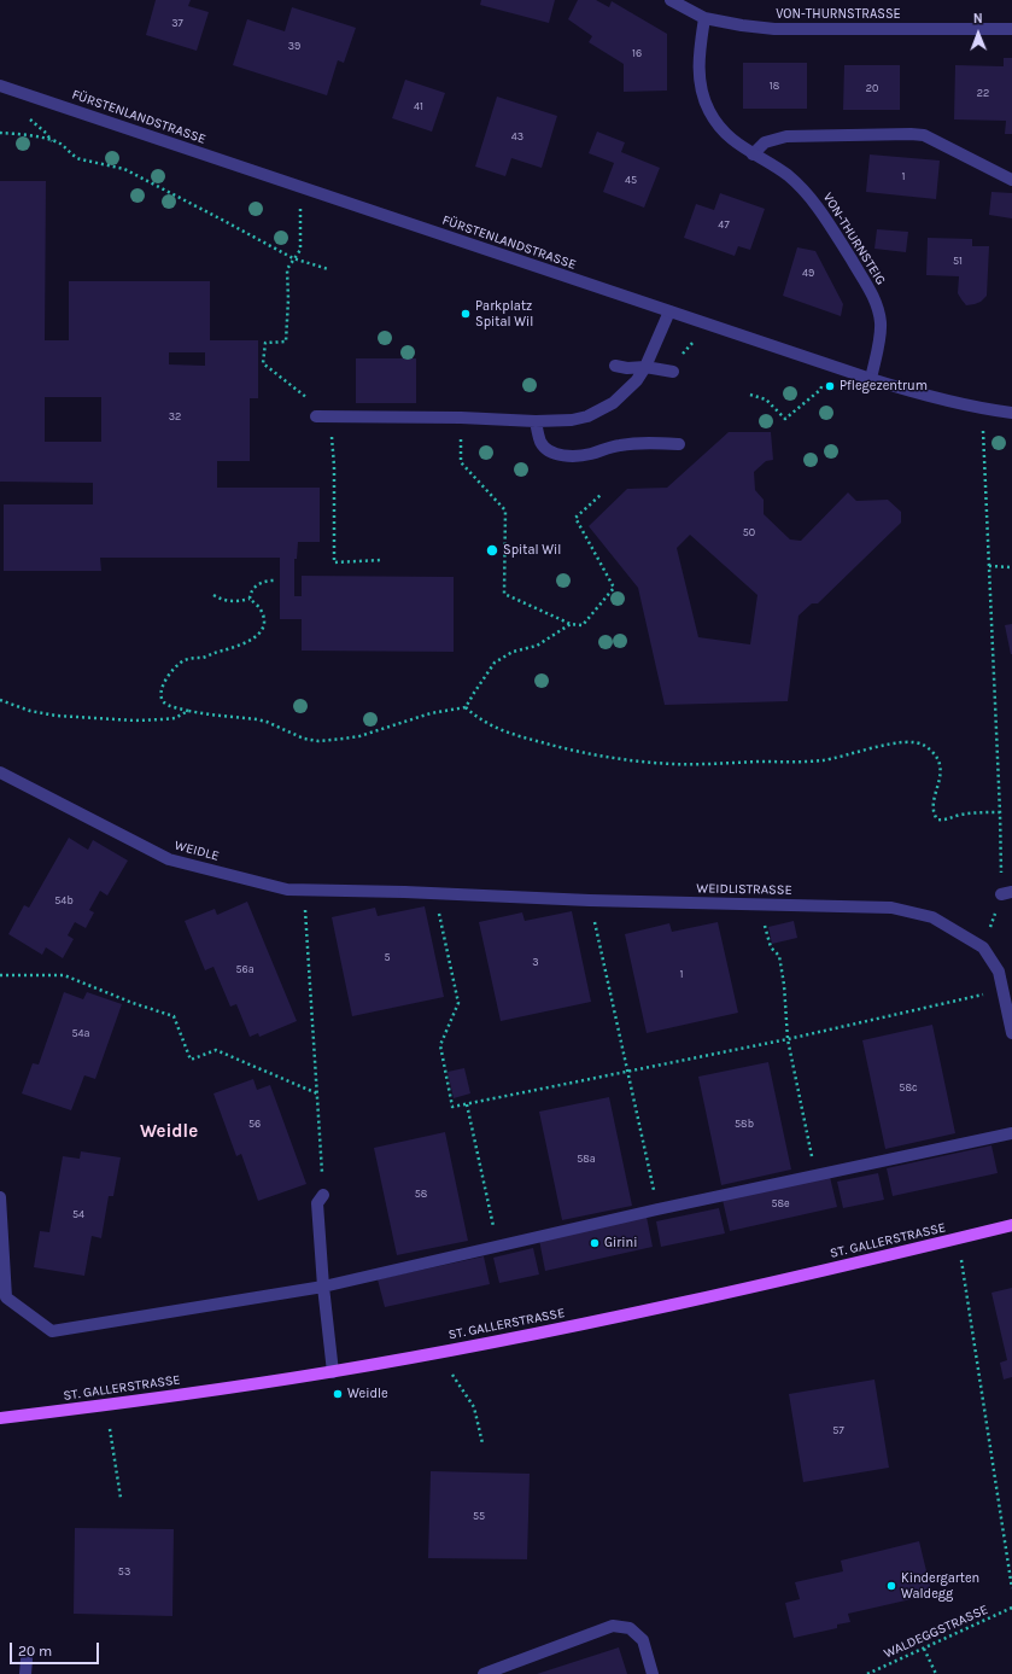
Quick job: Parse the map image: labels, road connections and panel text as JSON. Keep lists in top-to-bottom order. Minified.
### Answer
{"streets":{"main road":["ST. GALLERSTRASSE"],"street":["VON-THURNSTRASSE","FÜRSTENLANDSTRASSE","VON-THURNSTEIG","WEIDLE","WEIDLISTRASSE"],"path":["WALDEGGSTRASSE"]},"crossings":[["VON-THURNSTRASSE","VON-THURNSTEIG"],["FÜRSTENLANDSTRASSE","VON-THURNSTEIG"],["WEIDLE","WEIDLISTRASSE"]],"districts":["Weidle"],"places":["Parkplatz Spital Wil","Pflegezentrum","Spital Wil","Girini","Weidle","Kindergarten Waldegg"],"house_numbers":["37","39","16","18","20","22","41","43","1","45","47","51","49","32","50","54b","5","3","56a","1","54a","58c","56","58b","58a","58","58e","54","57","55","53"],"scale_bar":"20 m","north":"top"}
